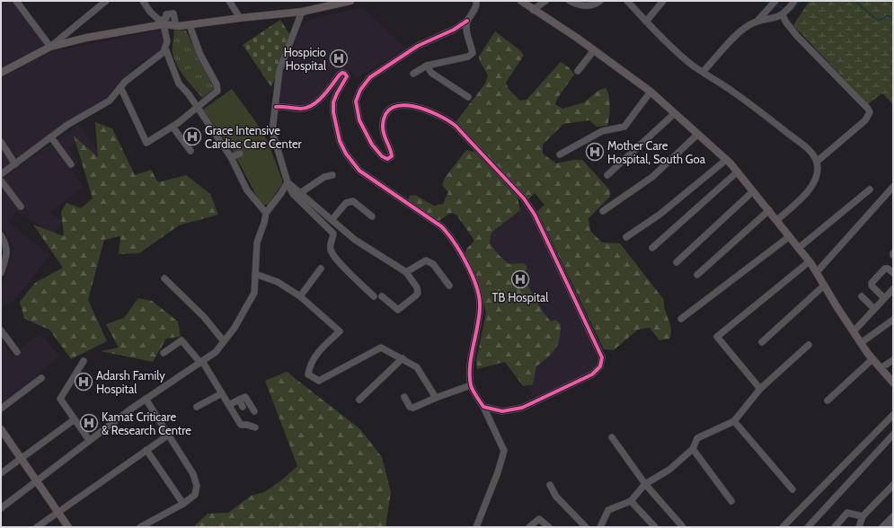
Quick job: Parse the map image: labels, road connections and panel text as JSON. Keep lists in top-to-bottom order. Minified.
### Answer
{"places":{"hospital":["Hospicio Hospital","Grace Intensive Cardiac Care Center","Mother Care Hospital, South Goa","TB Hospital","Adarsh Family Hospital","Kamat Criticare & Research Centre"]}}
